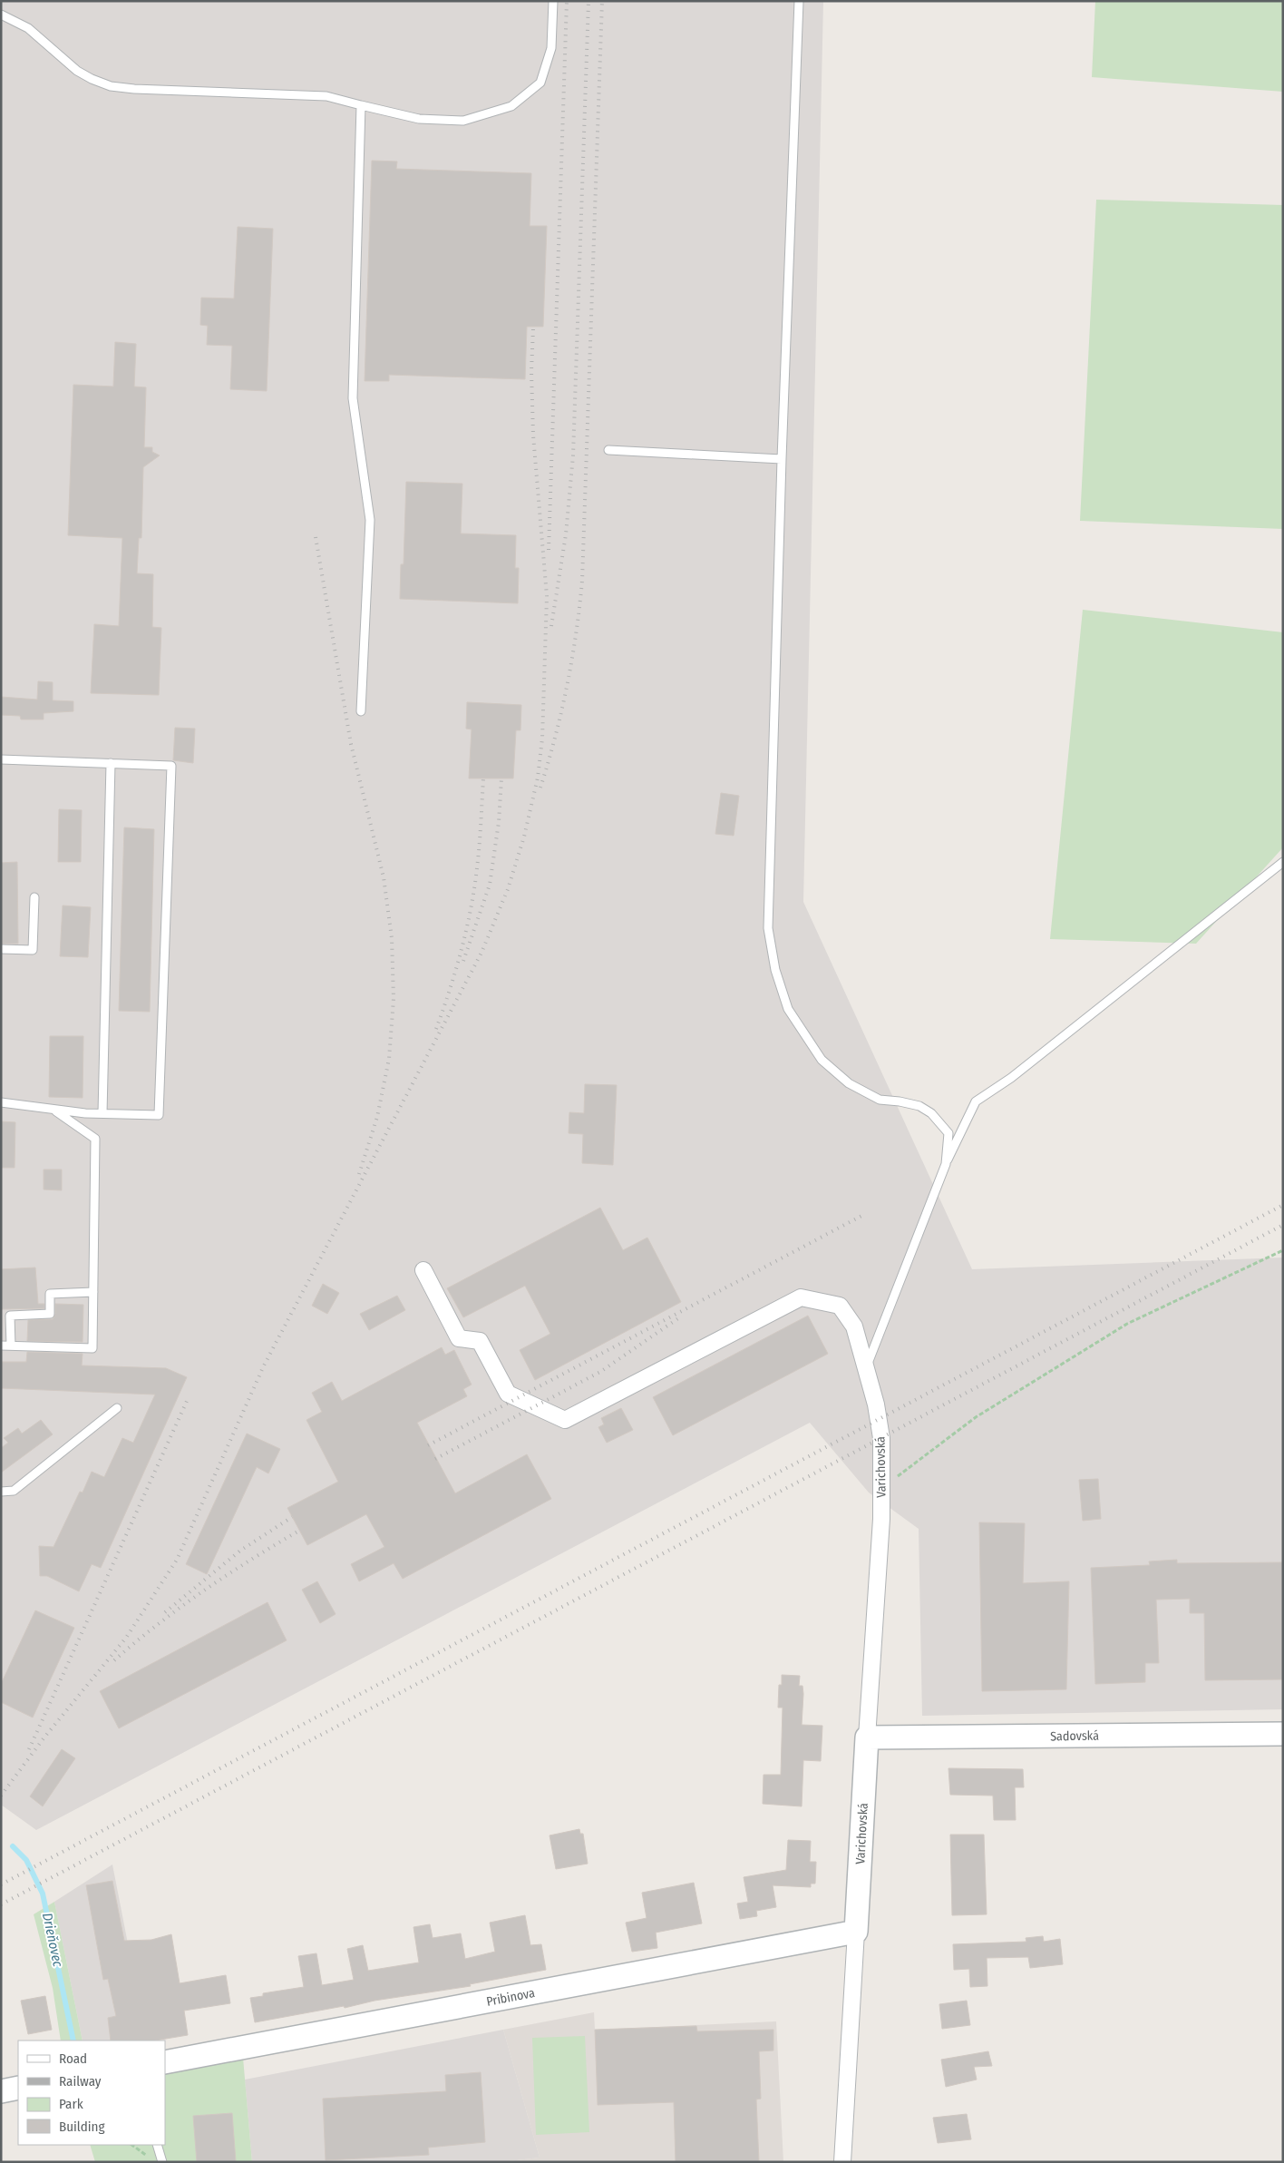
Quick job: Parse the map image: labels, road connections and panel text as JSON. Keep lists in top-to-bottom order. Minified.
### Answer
{"streets":{"street":["Varichovská","Sadovská","Pribinova"]},"crossings":[["Varichovská","Sadovská"],["Varichovská","Pribinova"]],"water":["Drieňovec"],"legend":["Road","Railway","Park","Building"]}
